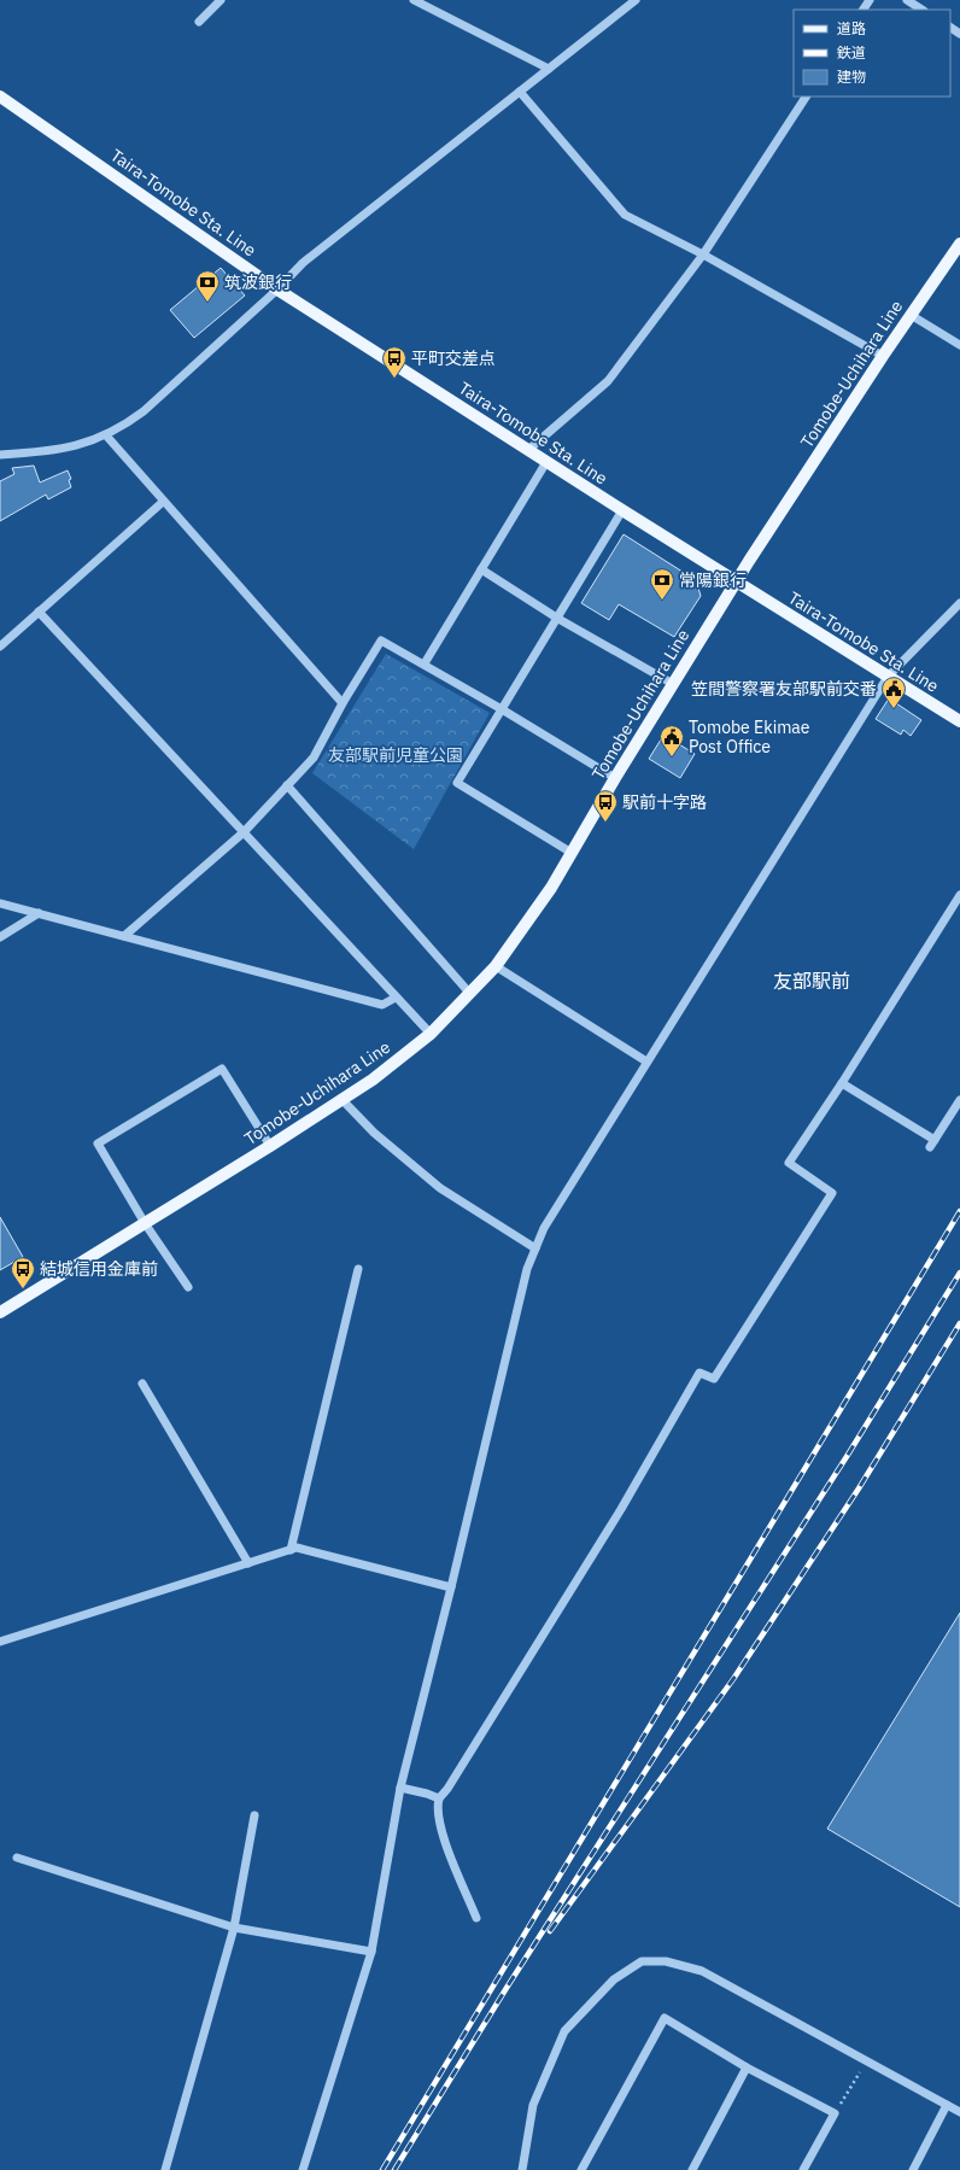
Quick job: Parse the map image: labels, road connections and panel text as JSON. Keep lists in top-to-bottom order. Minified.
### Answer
{"streets":{"main road":["Taira-Tomobe Sta. Line","Tomobe-Uchihara Line"]},"crossings":[["Taira-Tomobe Sta. Line","Tomobe-Uchihara Line"]],"districts":["友部駅前"],"parks":["友部駅前児童公園"],"places":{"bank":["筑波銀行","常陽銀行"],"bus stop":["平町交差点","駅前十字路","結城信用金庫前"],"public building":["笠間警察署友部駅前交番","Tomobe Ekimae Post Office"]},"legend":["道路","鉄道","建物"]}
